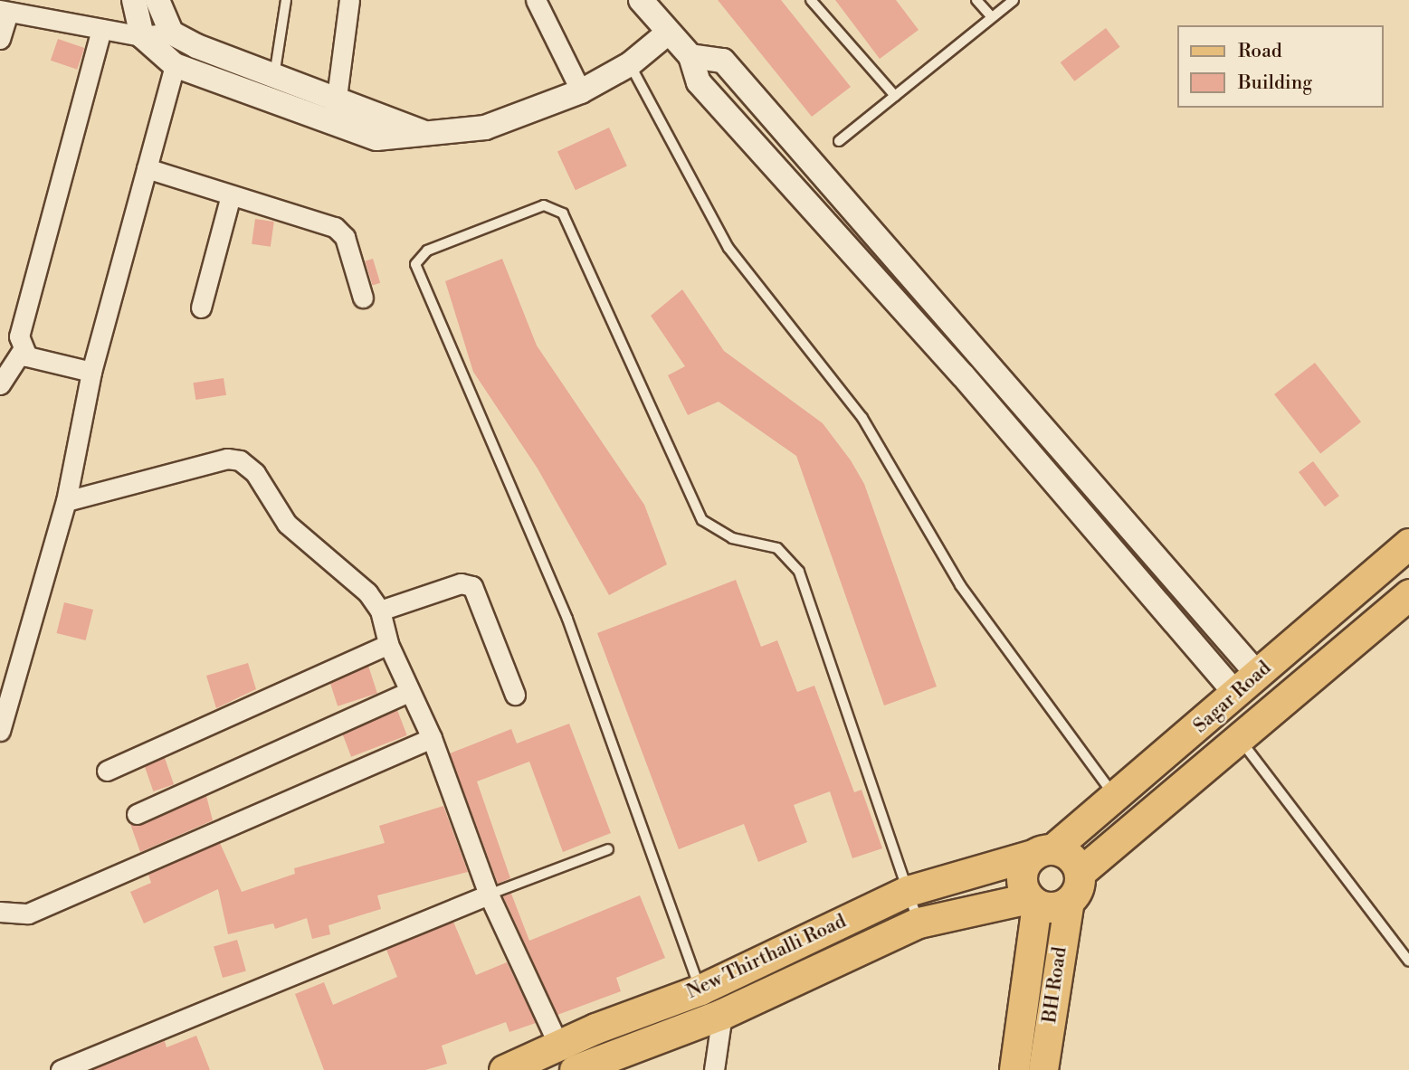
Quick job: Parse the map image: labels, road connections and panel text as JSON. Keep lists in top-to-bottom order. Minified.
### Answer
{"streets":{"highway":["Sagar Road","New Thirthalli Road"],"main road":["BH Road"]},"crossings":[["Sagar Road","New Thirthalli Road"],["Sagar Road","BH Road"],["New Thirthalli Road","BH Road"]],"legend":["Road","Building"]}
